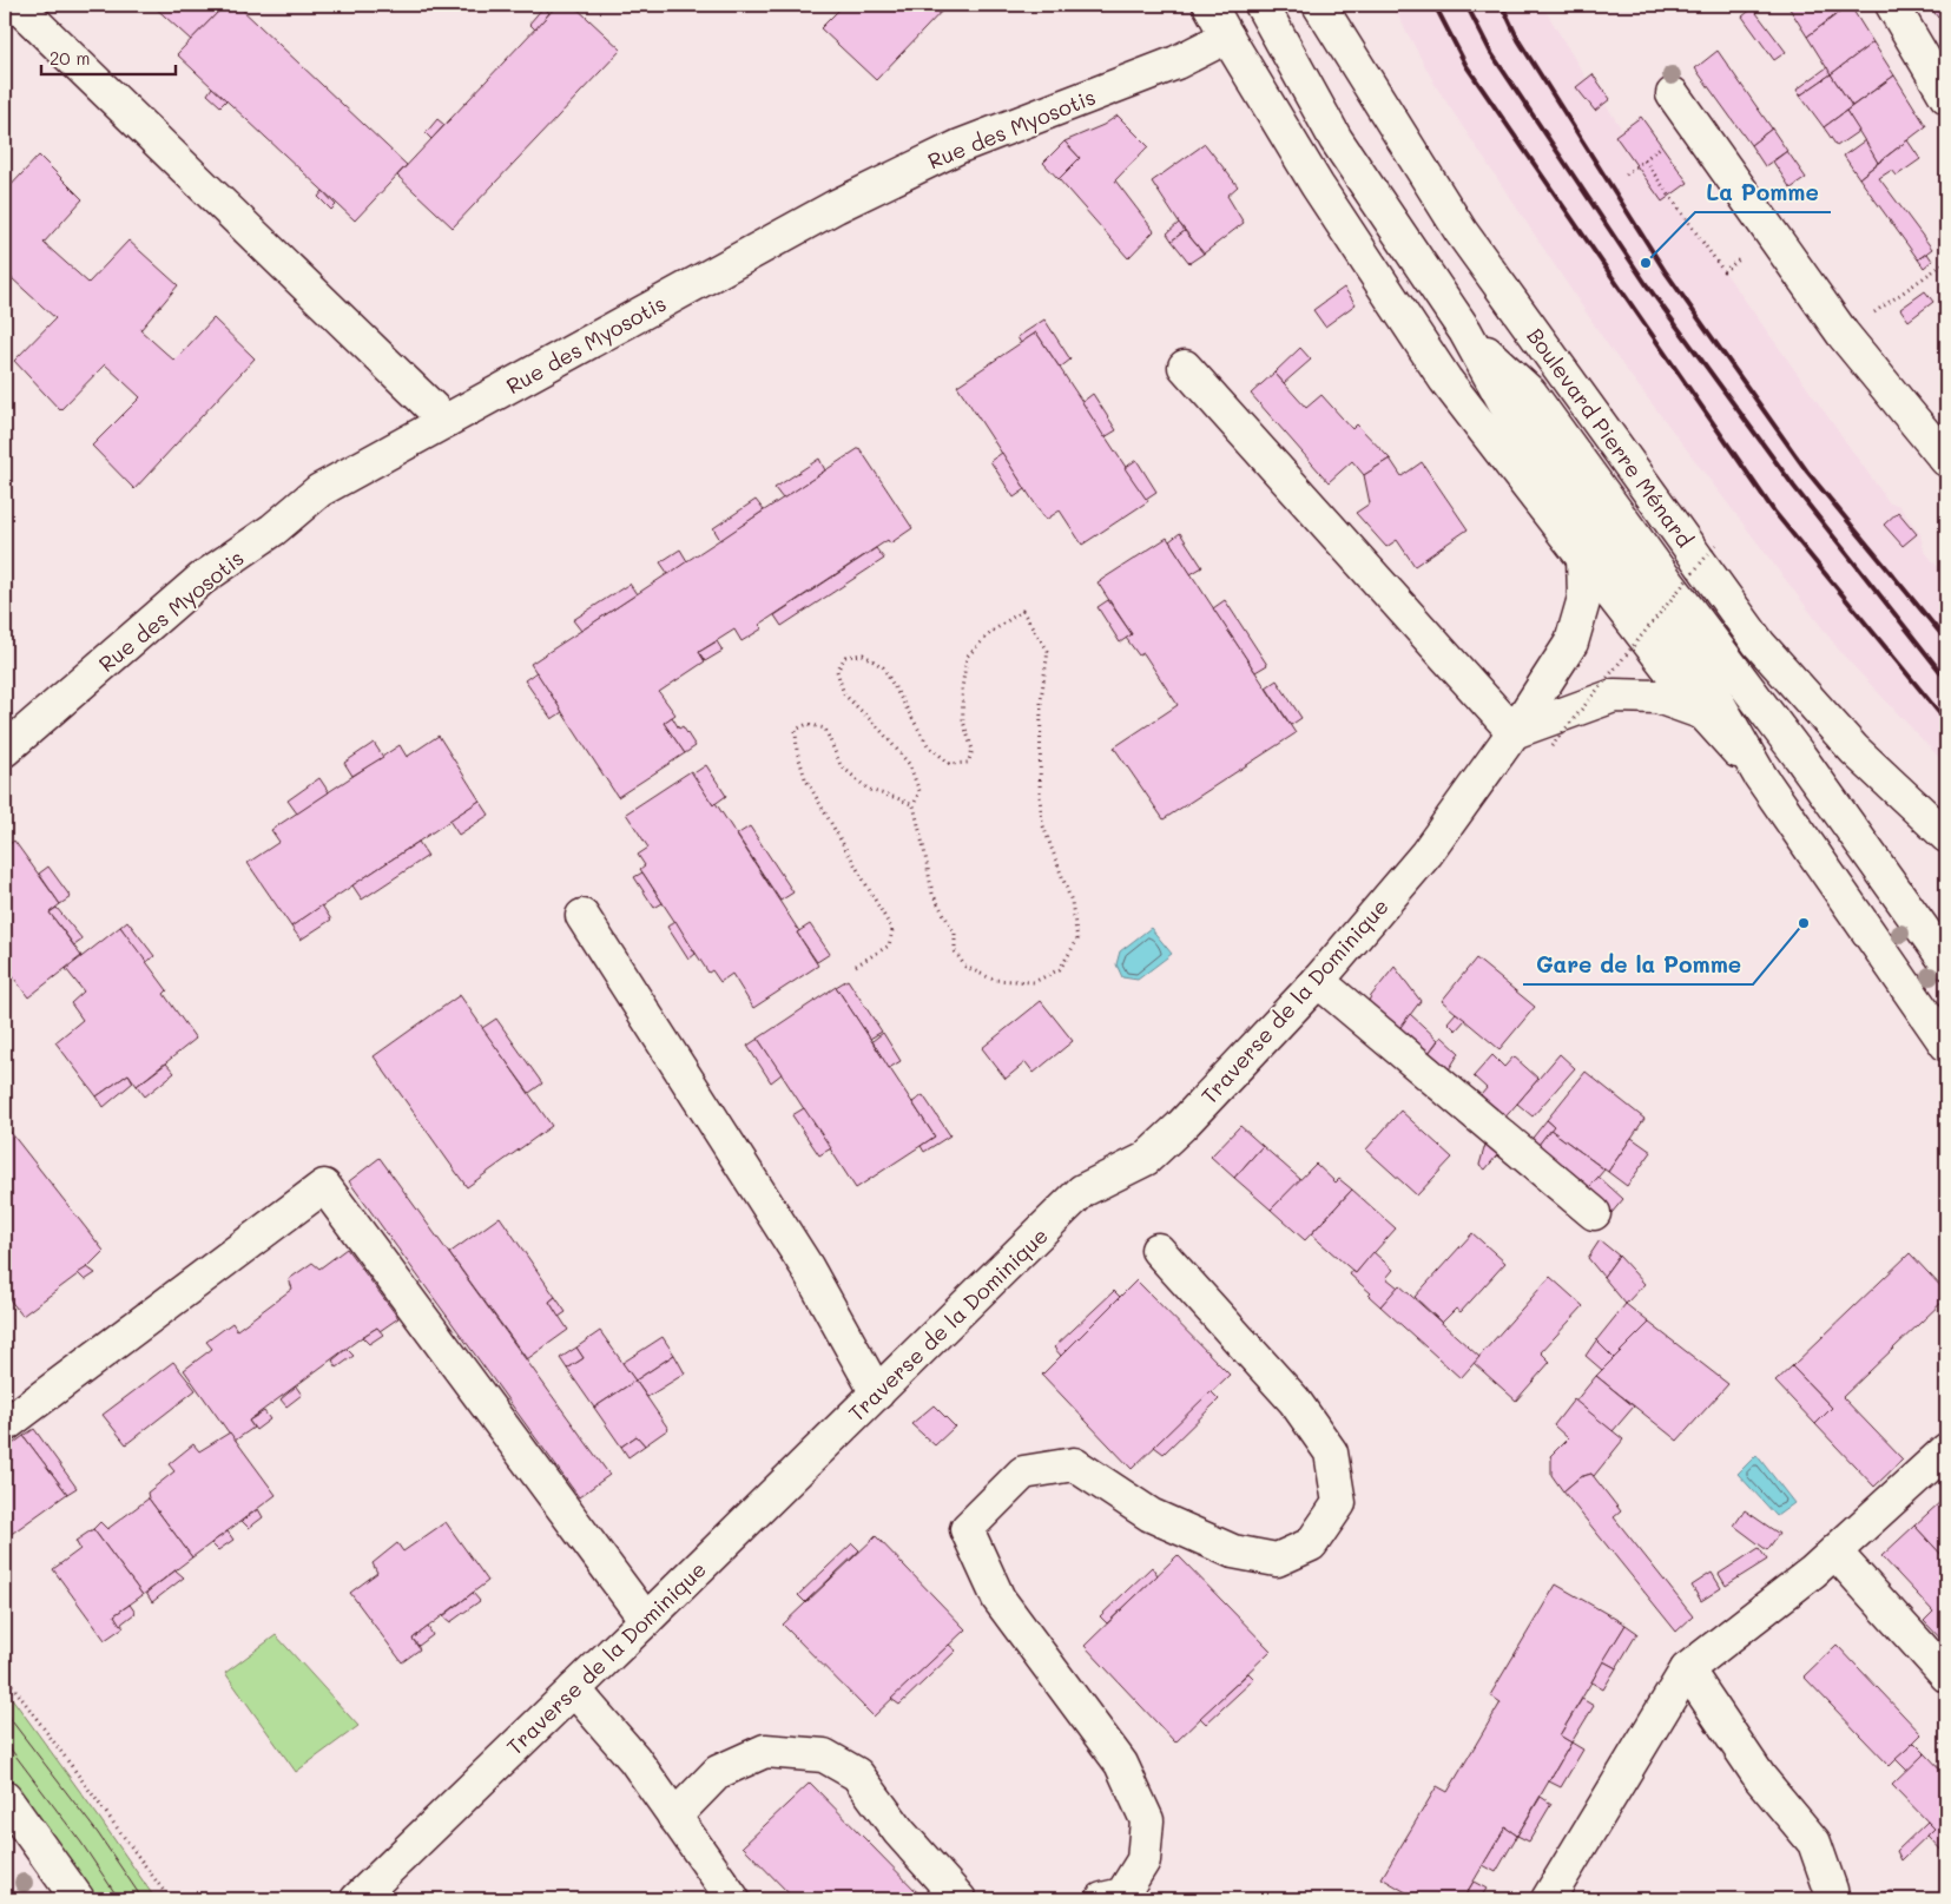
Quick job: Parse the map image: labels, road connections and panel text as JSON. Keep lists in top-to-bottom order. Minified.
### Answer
{"streets":{"street":["Rue des Myosotis","Boulevard Pierre Ménard","Traverse de la Dominique"]},"crossings":[["Rue des Myosotis","Boulevard Pierre Ménard"],["Boulevard Pierre Ménard","Traverse de la Dominique"]],"places":["La Pomme","Gare de la Pomme"],"scale_bar":"20 m"}
